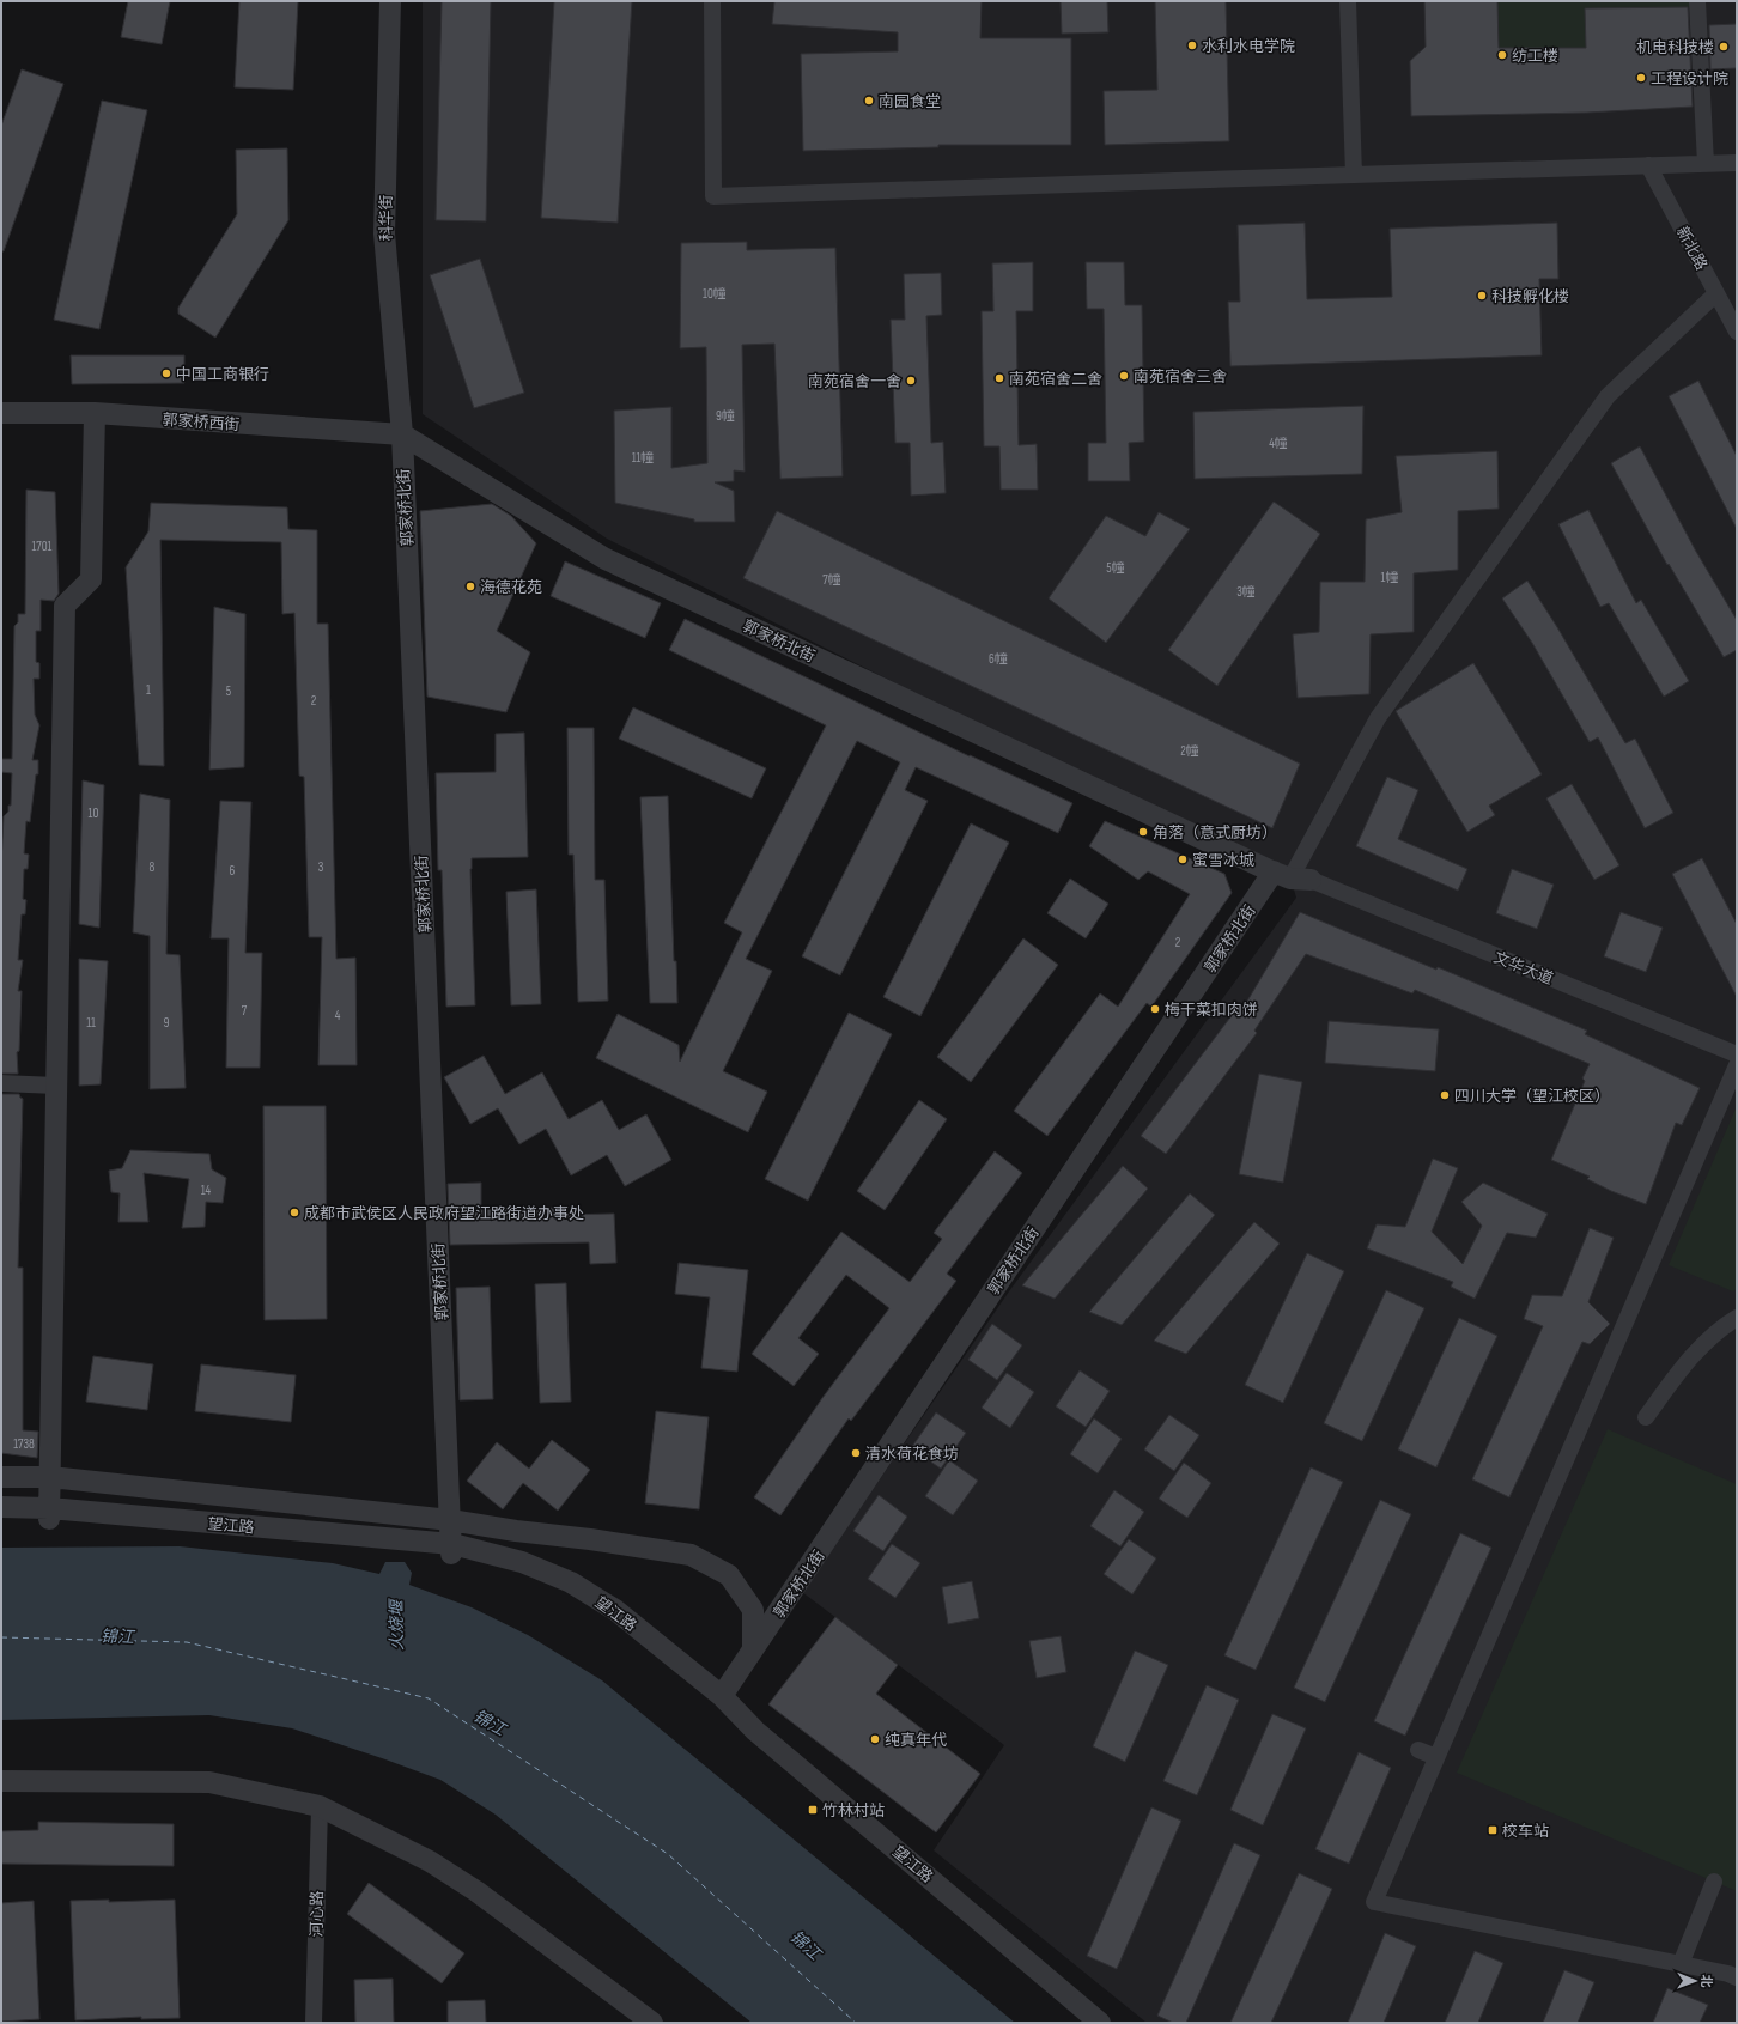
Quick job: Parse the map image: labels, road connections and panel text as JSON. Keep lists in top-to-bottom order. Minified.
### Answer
{"streets":{"street":["科华街","新北路","郭家桥西街","郭家桥北街","文华大道","望江路","河心路"]},"crossings":[["科华街","郭家桥西街"],["科华街","郭家桥北街"],["郭家桥西街","郭家桥北街"],["郭家桥北街","文华大道"],["郭家桥北街","望江路"]],"water":["火烧堰","锦江"],"places":{"other":["水利水电学院","机电科技楼","纺工楼","工程设计院","南园食堂","科技孵化楼","中国工商银行","南苑宿舍三舍","南苑宿舍二舍","南苑宿舍一舍","海德花苑","角落（意式厨坊）","蜜雪冰城","梅干菜扣肉饼","四川大学（望江校区）","成都市武侯区人民政府望江路街道办事处","清水荷花食坊","纯真年代"],"transit":["竹林村站","校车站"]},"house_numbers":["10幢","9幢","4幢","11幢","1701","5幢","1幢","7幢","3幢","6幢","1","5","2","2幢","10","8","3","6","2","7","4","11","9","14","1738"],"north":"right"}
